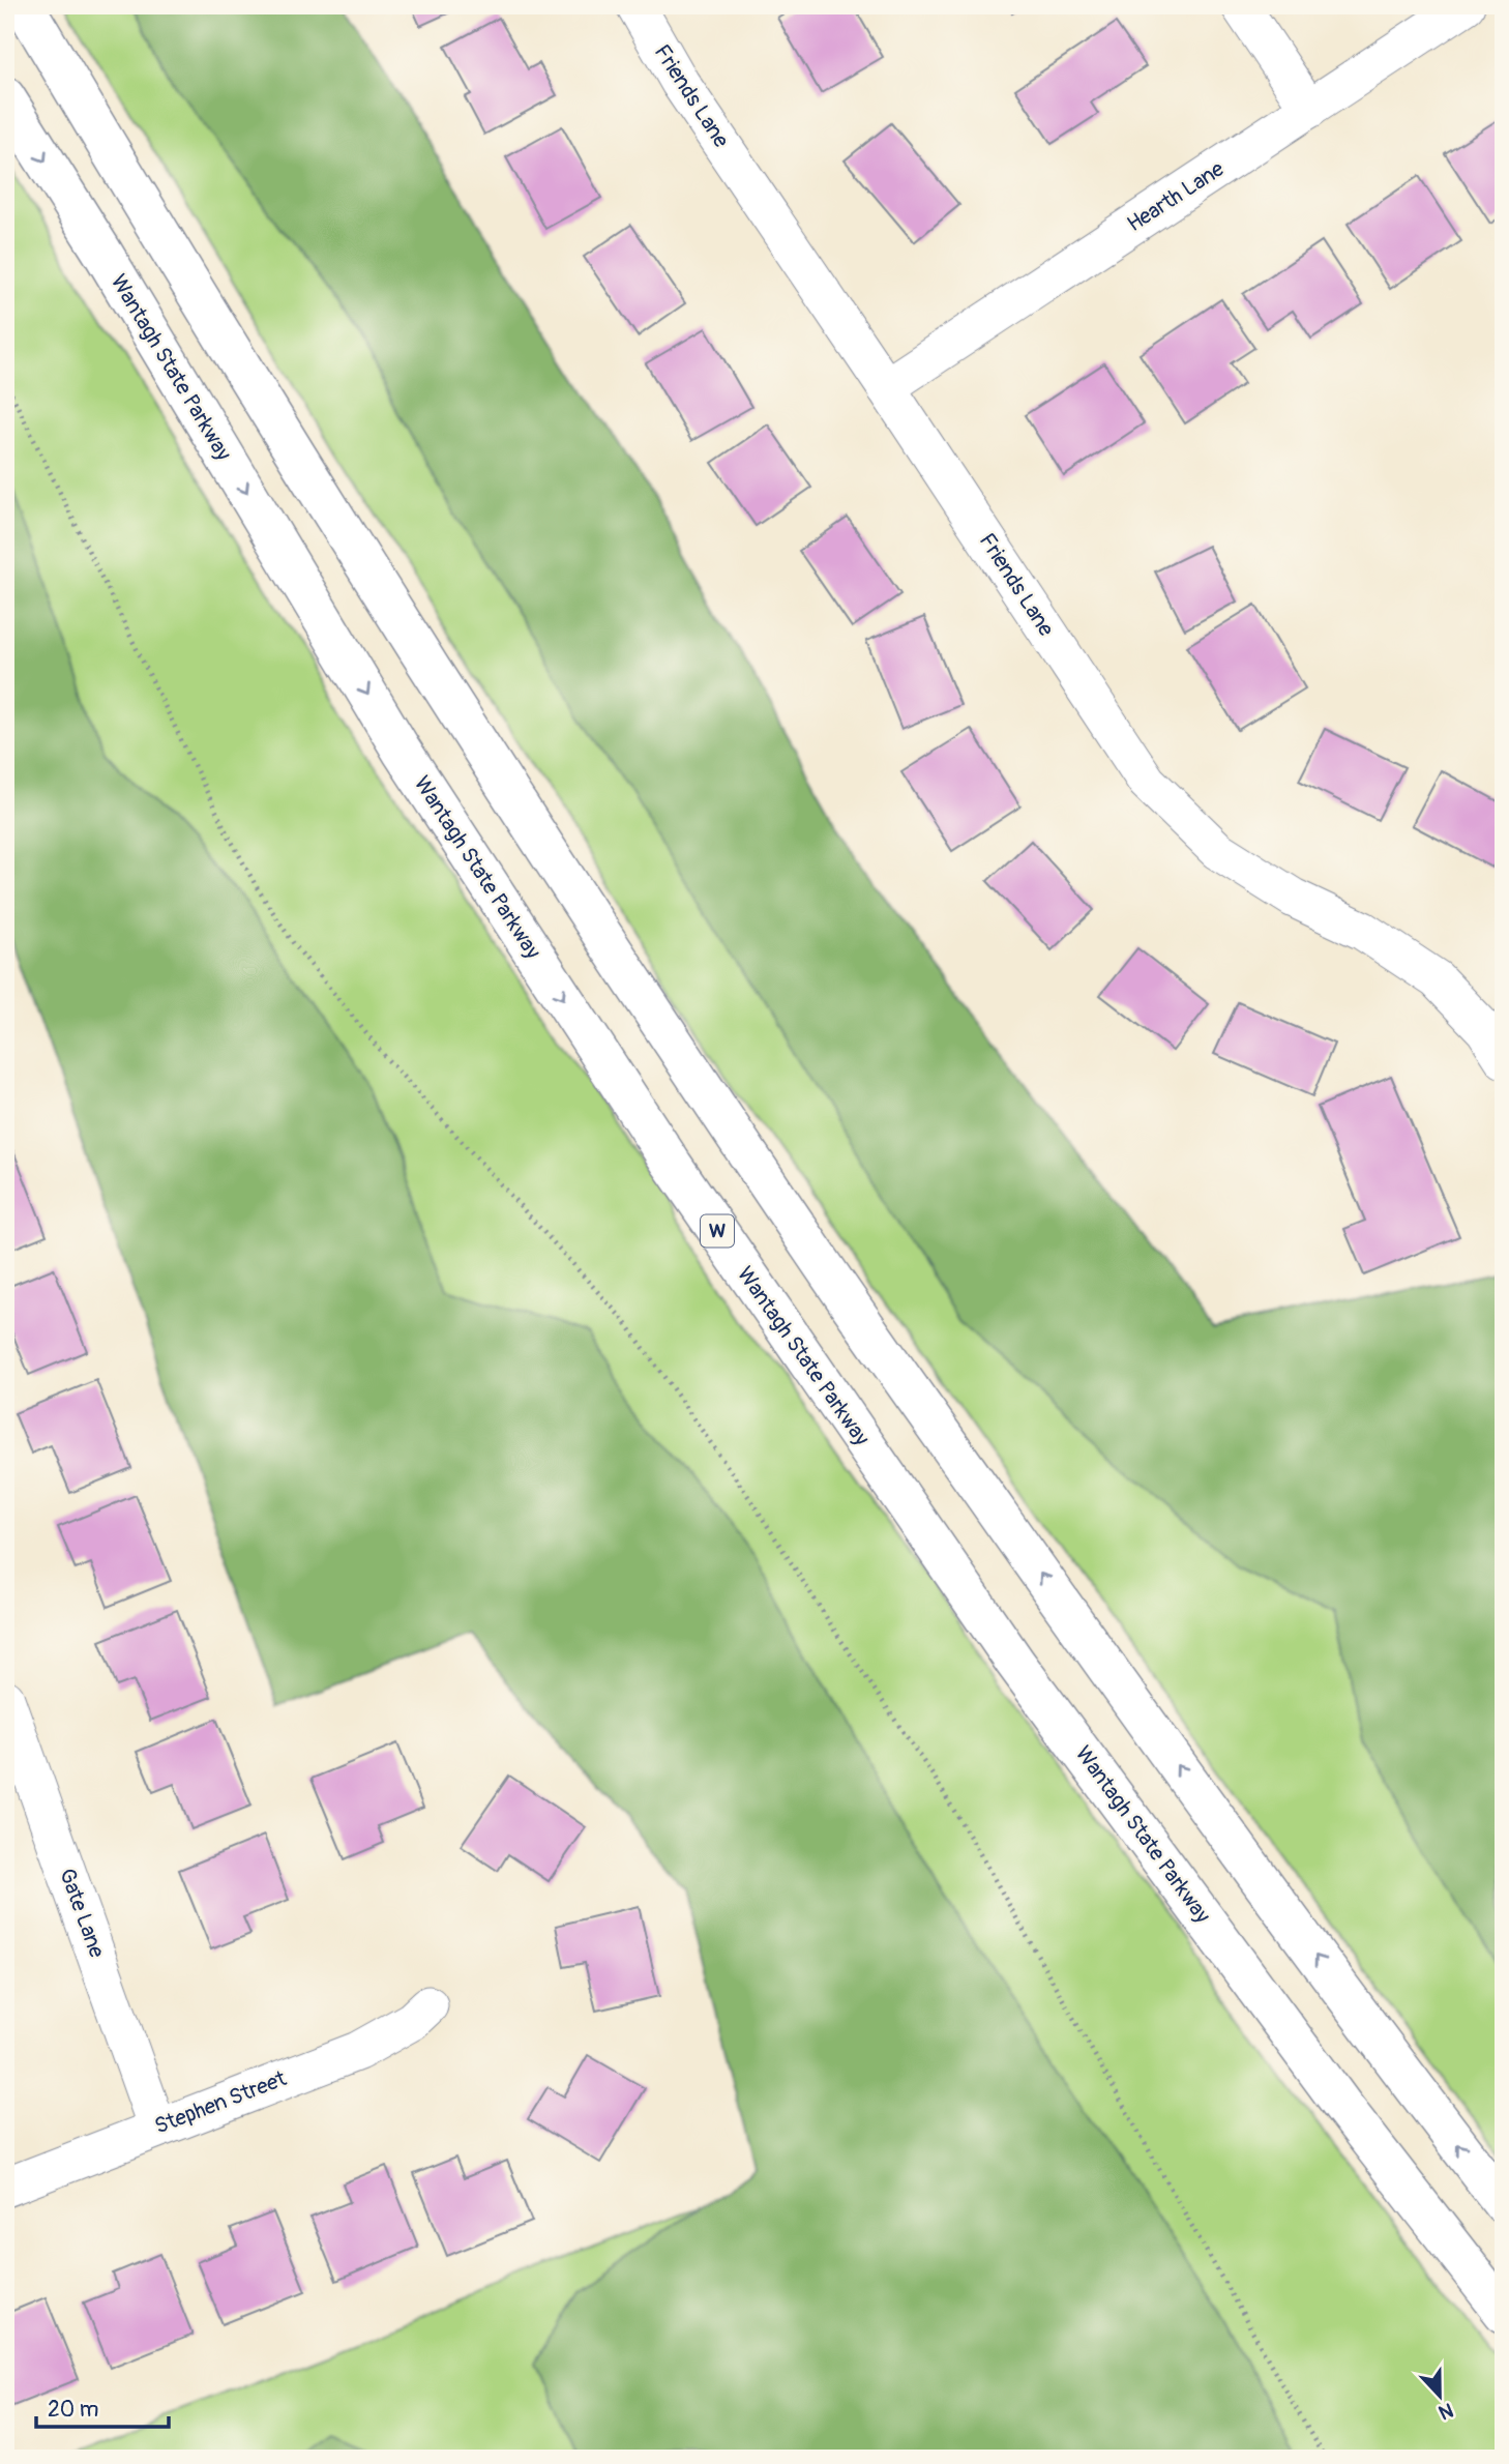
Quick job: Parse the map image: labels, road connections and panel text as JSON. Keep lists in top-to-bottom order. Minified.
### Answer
{"streets":{"highway":["Wantagh State Parkway","W"],"street":["Friends Lane","Hearth Lane","Gate Lane","Stephen Street"]},"crossings":[["Friends Lane","Hearth Lane"],["Gate Lane","Stephen Street"]],"scale_bar":"20 m","north":"bottom"}
